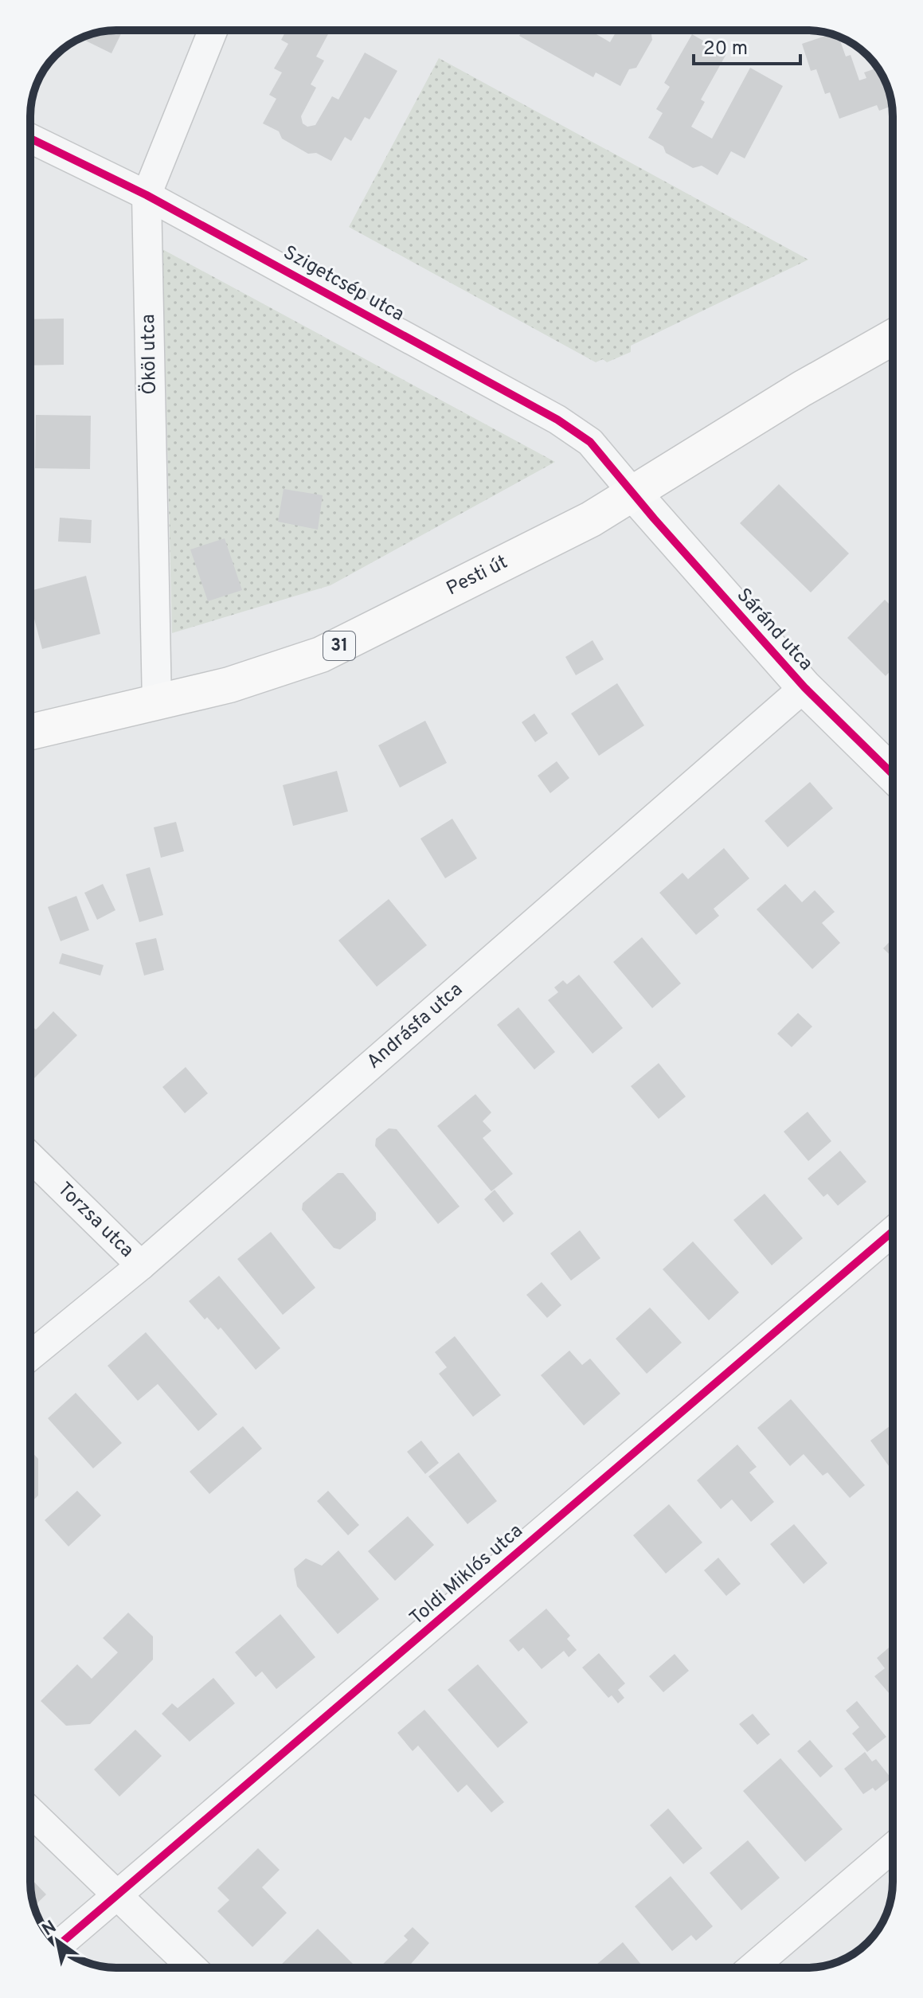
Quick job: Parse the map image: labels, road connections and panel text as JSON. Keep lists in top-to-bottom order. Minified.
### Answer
{"streets":{"main road":["Pesti út","31"],"street":["Szigetcsép utca","Ököl utca","Sáránd utca","Andrásfa utca","Torzsa utca","Toldi Miklós utca"]},"crossings":[["Szigetcsép utca","Ököl utca"],["Szigetcsép utca","Pesti út"],["Szigetcsép utca","Sáránd utca"],["Ököl utca","Pesti út"],["Pesti út","Sáránd utca"],["Sáránd utca","Andrásfa utca"],["Andrásfa utca","Torzsa utca"]],"scale_bar":"20 m","north":"top left"}
